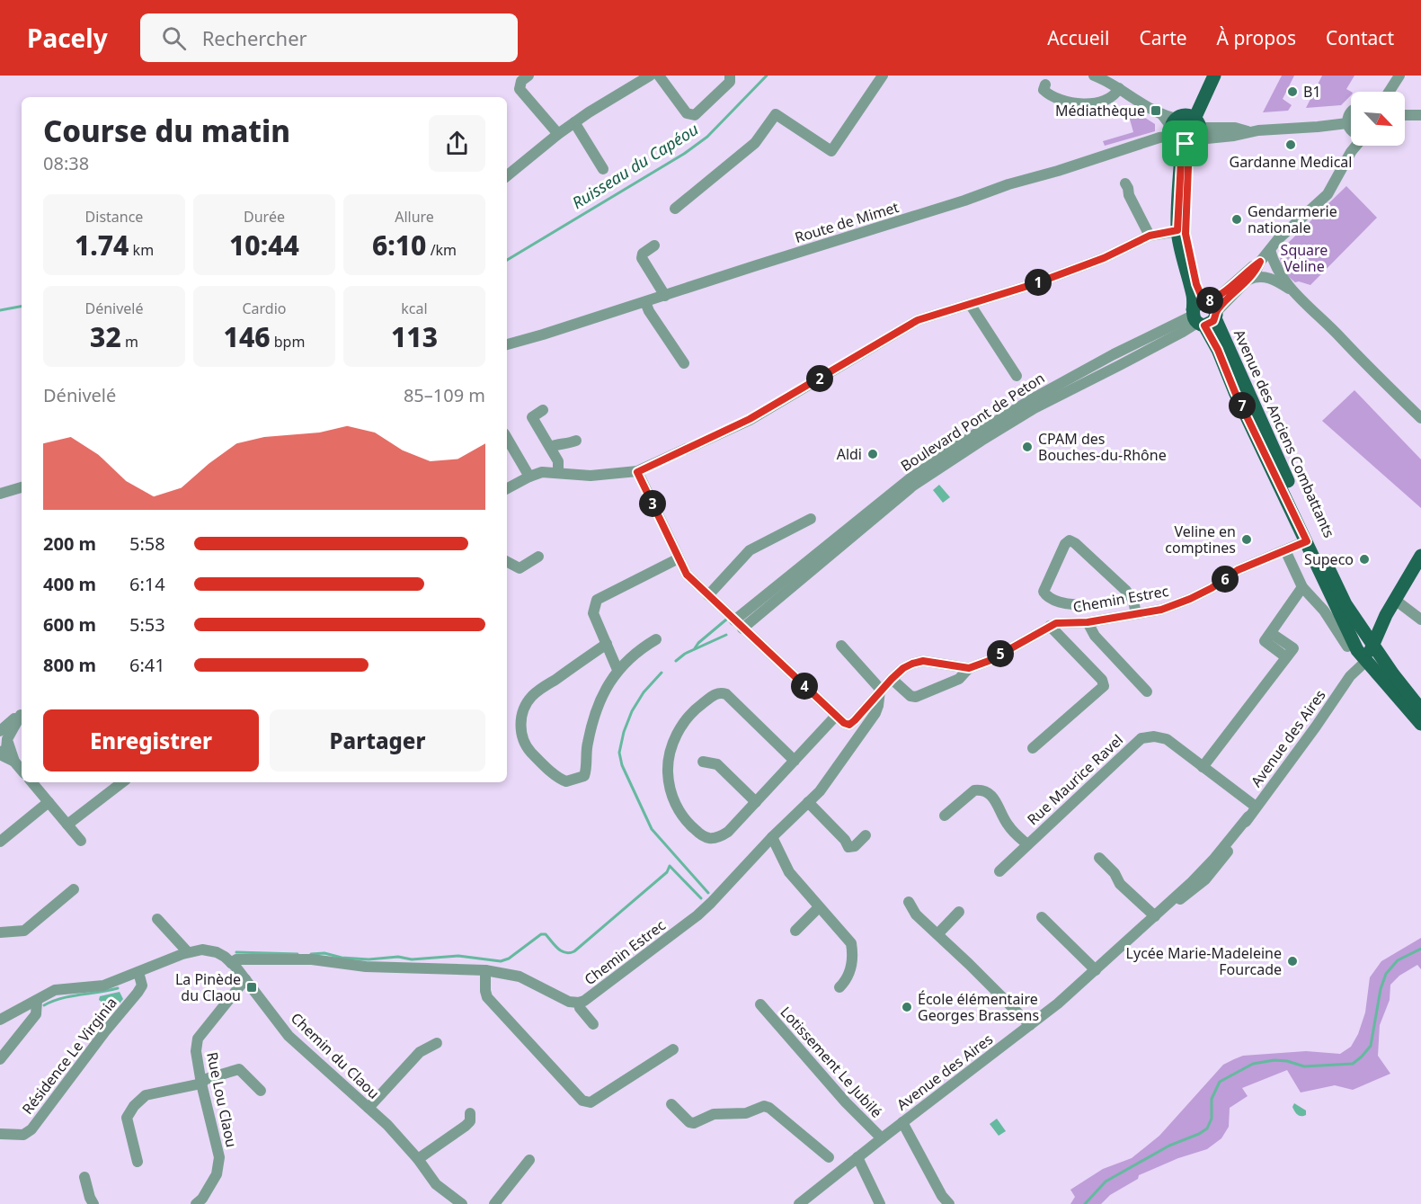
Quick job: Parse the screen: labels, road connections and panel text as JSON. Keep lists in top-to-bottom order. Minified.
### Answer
{"streets":{"main road":["Avenue des Anciens Combattants"],"street":["Route de Mimet","Boulevard Pont de Peton","Chemin Estrec","Avenue des Aires","Rue Maurice Ravel","Résidence Le Virginia","Chemin du Claou","Lotissement Le Jubilé","Rue Lou Claou"]},"crossings":[["Boulevard Pont de Peton","Avenue des Anciens Combattants"],["Avenue des Anciens Combattants","Chemin Estrec"],["Avenue des Anciens Combattants","Avenue des Aires"],["Chemin Estrec","Chemin du Claou"],["Avenue des Aires","Rue Maurice Ravel"],["Avenue des Aires","Lotissement Le Jubilé"],["Résidence Le Virginia","Chemin du Claou"],["Chemin du Claou","Rue Lou Claou"]],"water":["Ruisseau du Capéou"],"parks":["Square Veline"],"places":{"other":["B1","Gardanne Medical","Gendarmerie nationale","CPAM des Bouches-du-Rhône","Aldi","Veline en comptines","Supeco","Lycée Marie-Madeleine Fourcade","École élémentaire Georges Brassens"],"transit":["Médiathèque","La Pinède du Claou"]},"north":"bottom right","page":{"header":"Pacely","search":"Rechercher","nav":["Accueil","Carte","À propos","Contact"],"heading":["Course du matin","08:38"],"stats":[["Distance","1.74 km"],["Durée","10:44"],["Allure","6:10 /km"],["Dénivelé","32 m"],["Cardio","146 bpm"],["kcal","113"]],"pins":["1","8","2","7","3","6","5","4"],"chart":["Dénivelé","85–109 m"],"list":[{"name":"200 m","note":"5:58"},{"name":"400 m","note":"6:14"},{"name":"600 m","note":"5:53"},{"name":"800 m","note":"6:41"}],"buttons":["Enregistrer","Partager"]}}
